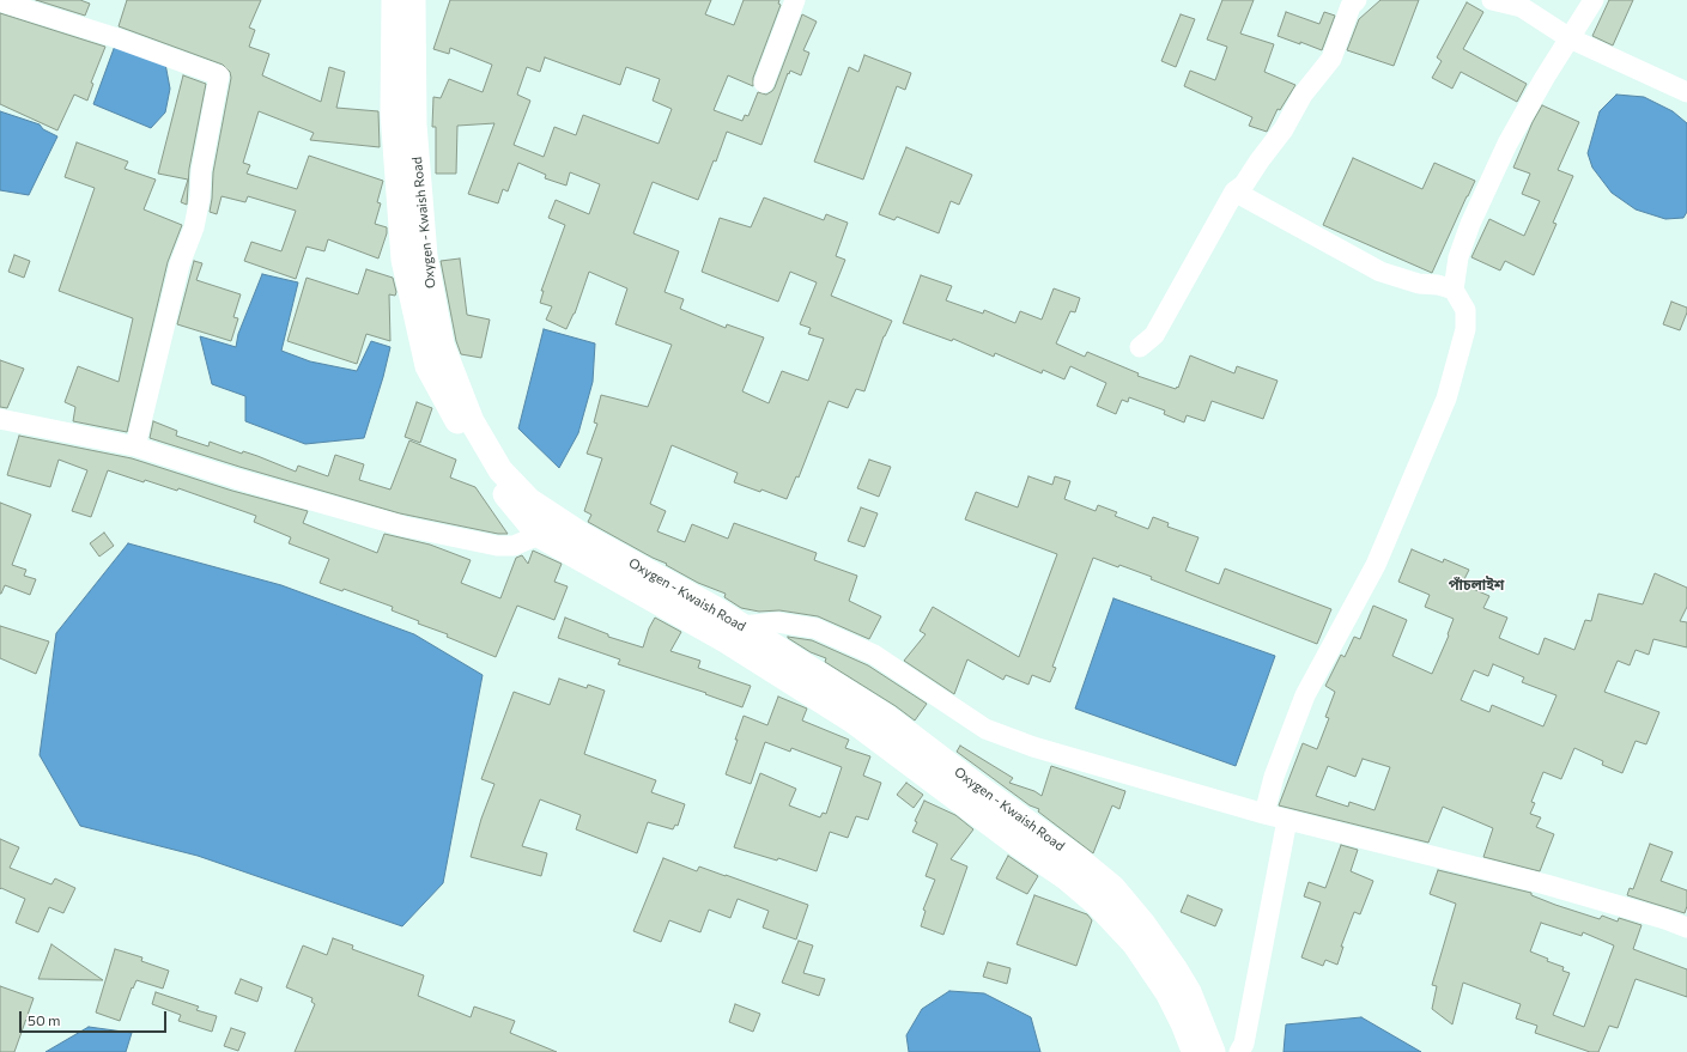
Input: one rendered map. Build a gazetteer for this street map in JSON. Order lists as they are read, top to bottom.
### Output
{
  "streets": {
    "main road": ["Oxygen - Kwaish Road"]
  },
  "districts": ["পাঁচলাইশ"],
  "scale_bar": "50 m"
}
